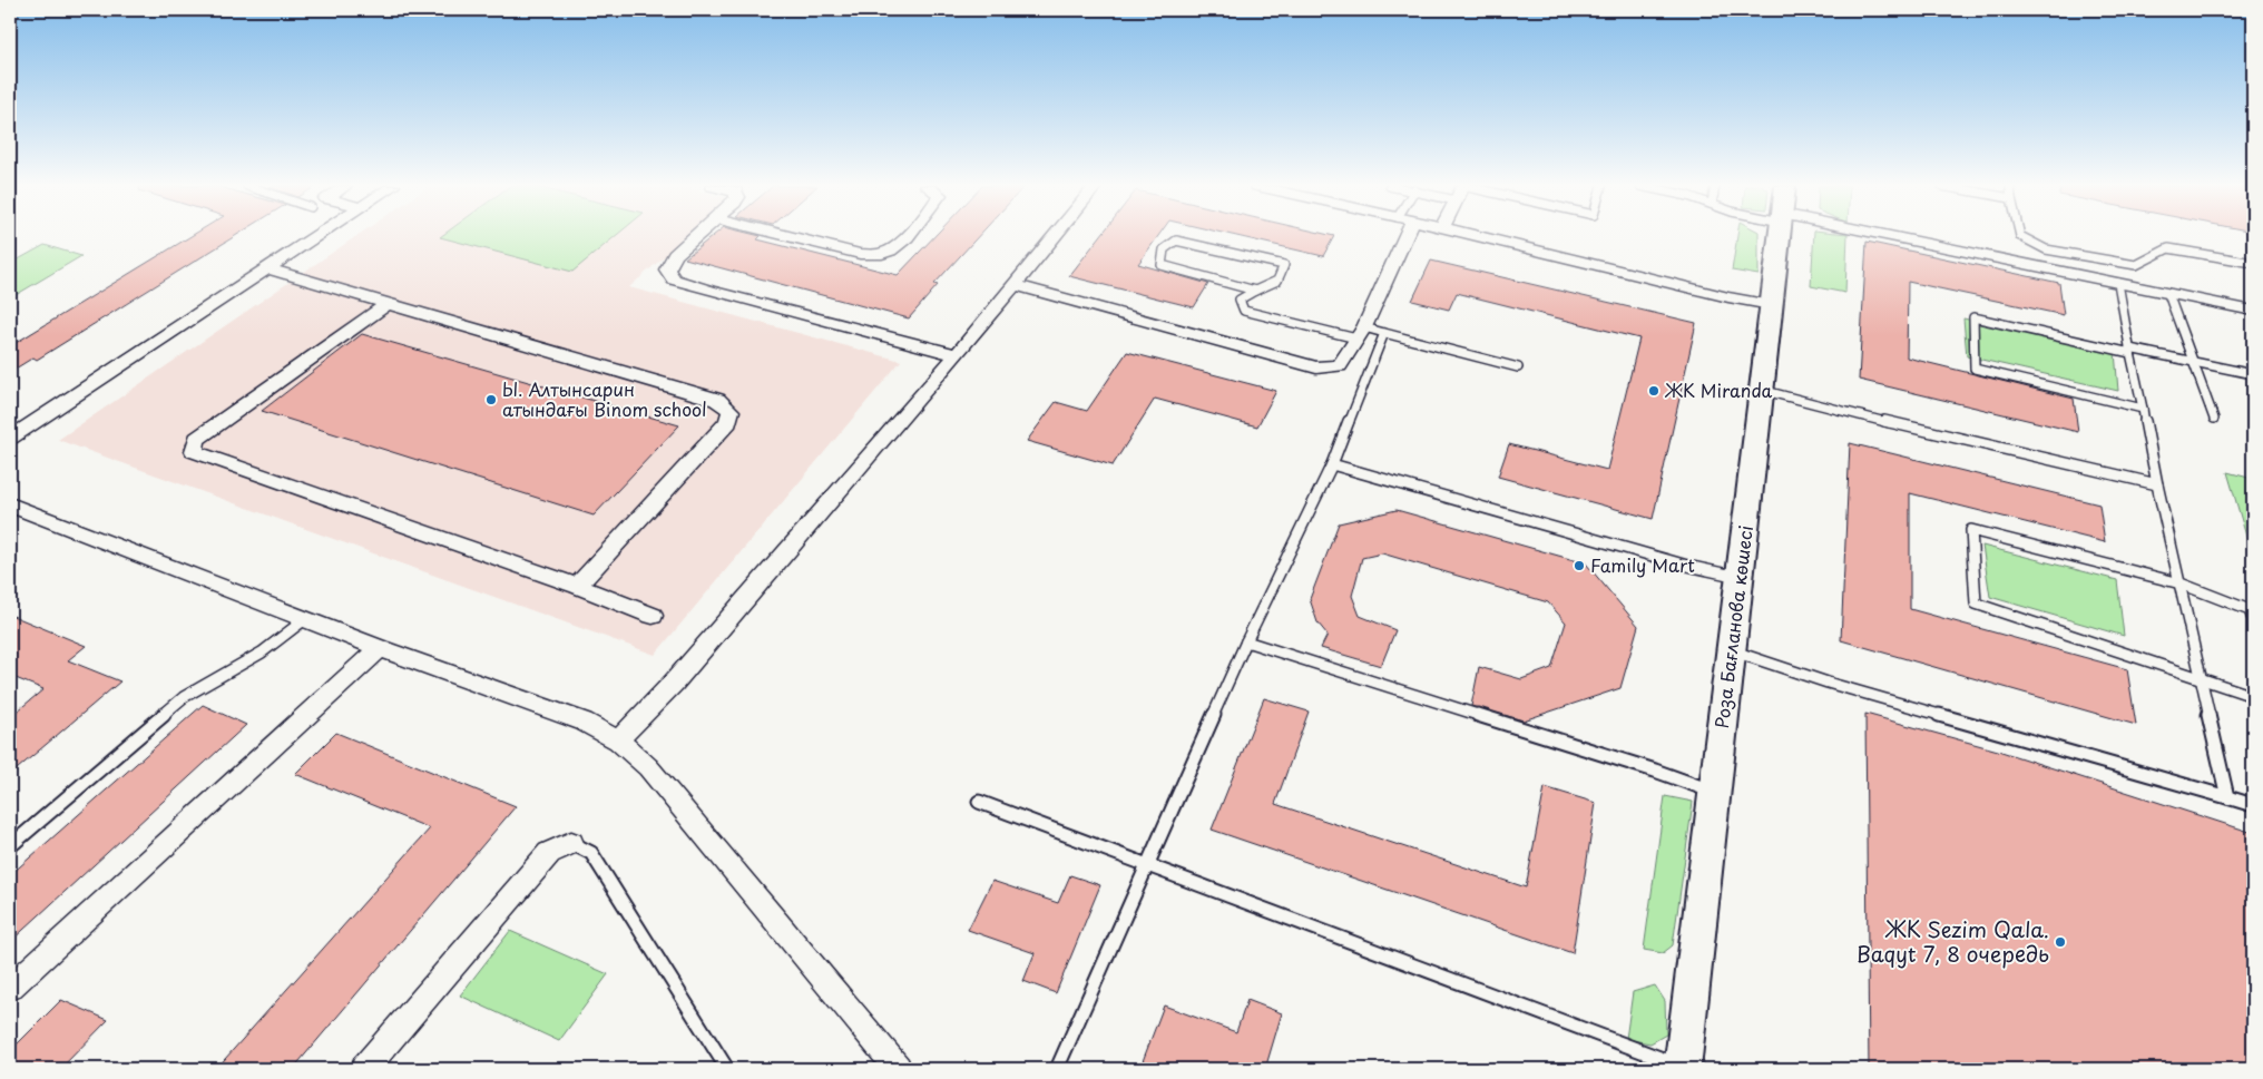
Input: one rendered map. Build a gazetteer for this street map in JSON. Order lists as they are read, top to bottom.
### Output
{
  "streets": {
    "street": ["Роза Бағланова көшесі"]
  },
  "places": [
    "ЖК Miranda",
    "Ы. Алтынсарин атындағы Binom school",
    "Family Mart",
    "ЖК Sezim Qala. Baqyt 7, 8 очередь"
  ]
}
